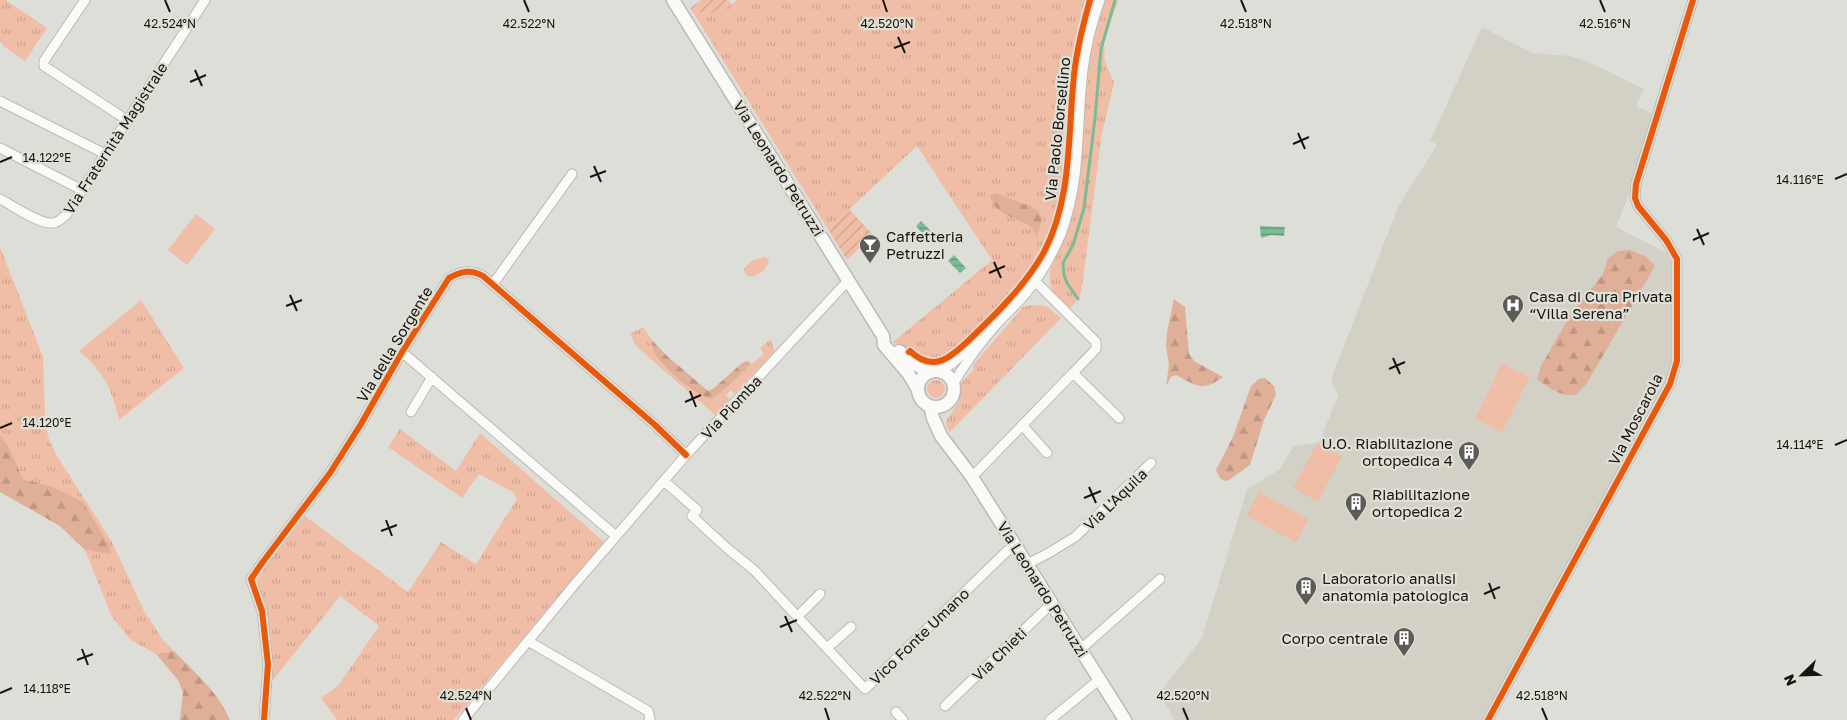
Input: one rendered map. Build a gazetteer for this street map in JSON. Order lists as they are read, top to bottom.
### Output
{
  "streets": {
    "main road": ["Via Leonardo Petruzzi"],
    "street": [
      "Via Paolo Borsellino",
      "Via Fraternità Magistrale",
      "Via della Sorgente",
      "Via Piomba",
      "Via Moscarola",
      "Via L'Aquila",
      "Vico Fonte Umano",
      "Via Chieti"
    ]
  },
  "crossings": [
    ["Via Paolo Borsellino", "Via Leonardo Petruzzi"],
    ["Via Leonardo Petruzzi", "Via Piomba"],
    ["Via Leonardo Petruzzi", "Via L'Aquila"],
    ["Via Leonardo Petruzzi", "Vico Fonte Umano"],
    ["Via Leonardo Petruzzi", "Via Chieti"],
    ["Via della Sorgente", "Via Piomba"],
    ["Via Piomba", "Vico Fonte Umano"]
  ],
  "places": {
    "bar": ["Caffetteria Petruzzi"],
    "hospital": ["Casa di Cura Privata “Villa Serena”"],
    "building": [
      "U.O. Riabilitazione ortopedica 4",
      "Riabilitazione ortopedica 2",
      "Laboratorio analisi anatomia patologica",
      "Corpo centrale"
    ]
  },
  "north": "bottom left",
  "coordinates": [
    "42.524°N",
    "42.522°N",
    "42.520°N",
    "42.518°N",
    "42.516°N",
    "14.122°E",
    "14.116°E",
    "14.120°E",
    "14.114°E",
    "14.118°E"
  ]
}
